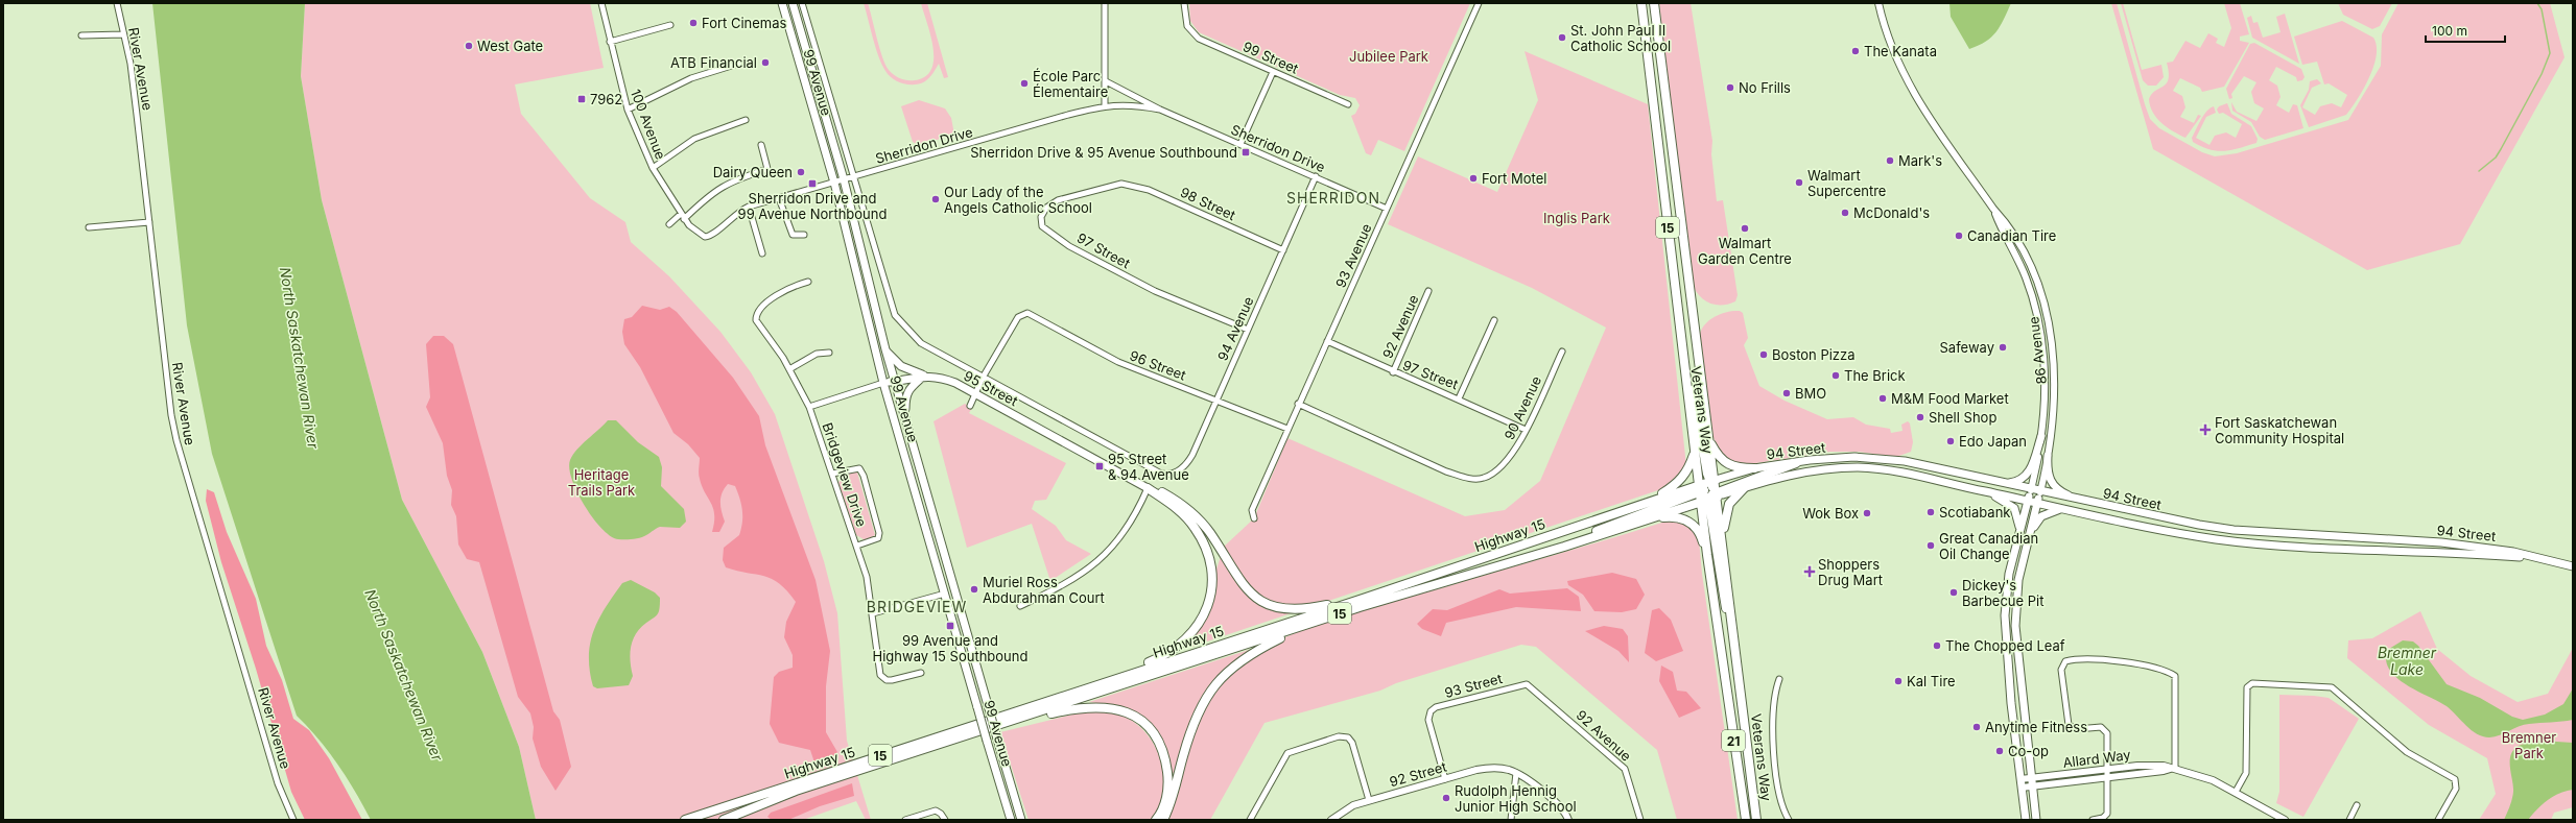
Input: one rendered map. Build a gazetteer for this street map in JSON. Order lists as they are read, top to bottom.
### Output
{
  "streets": {
    "main road": [
      "99 Avenue",
      "15",
      "86 Avenue",
      "95 Street",
      "Veterans Way",
      "94 Street",
      "Highway 15",
      "21"
    ],
    "street": [
      "99 Street",
      "River Avenue",
      "100 Avenue",
      "Sherridon Drive",
      "98 Street",
      "97 Street",
      "93 Avenue",
      "92 Avenue",
      "94 Avenue",
      "96 Street",
      "90 Avenue",
      "Bridgeview Drive",
      "93 Street",
      "Allard Way",
      "92 Street"
    ]
  },
  "crossings": [
    ["99 Avenue", "Sherridon Drive"],
    ["99 Avenue", "95 Street"],
    ["100 Avenue", "Sherridon Drive"],
    ["Sherridon Drive", "93 Avenue"],
    ["Sherridon Drive", "94 Avenue"],
    ["98 Street", "97 Street"],
    ["98 Street", "94 Avenue"],
    ["15", "Veterans Way"],
    ["15", "94 Street"],
    ["15", "Highway 15"],
    ["97 Street", "93 Avenue"],
    ["97 Street", "92 Avenue"],
    ["97 Street", "94 Avenue"],
    ["97 Street", "90 Avenue"],
    ["93 Avenue", "96 Street"],
    ["93 Avenue", "90 Avenue"],
    ["92 Avenue", "93 Street"],
    ["94 Avenue", "96 Street"],
    ["94 Avenue", "95 Street"],
    ["86 Avenue", "94 Street"],
    ["96 Street", "95 Street"],
    ["95 Street", "Bridgeview Drive"],
    ["Veterans Way", "94 Street"],
    ["Veterans Way", "Highway 15"],
    ["93 Street", "92 Street"]
  ],
  "districts": ["SHERRIDON", "BRIDGEVIEW"],
  "water": ["North Saskatchewan River", "Bremner Lake"],
  "parks": [
    "Jubilee Park",
    "Inglis Park",
    "Heritage Trails Park",
    "Bremner Park"
  ],
  "places": {
    "other": [
      "Fort Cinemas",
      "St. John Paul II Catholic School",
      "West Gate",
      "The Kanata",
      "ATB Financial",
      "École Parc Élementaire",
      "No Frills",
      "Mark's",
      "Dairy Queen",
      "Fort Motel",
      "Walmart Supercentre",
      "Our Lady of the Angels Catholic School",
      "McDonald's",
      "Walmart Garden Centre",
      "Canadian Tire",
      "Safeway",
      "Boston Pizza",
      "The Brick",
      "BMO",
      "M&M Food Market",
      "Shell Shop",
      "Edo Japan",
      "Scotiabank",
      "Wok Box",
      "Great Canadian Oil Change",
      "Muriel Ross Abdurahman Court",
      "Dickey's Barbecue Pit",
      "The Chopped Leaf",
      "Kal Tire",
      "Anytime Fitness",
      "Co-op",
      "Rudolph Hennig Junior High School"
    ],
    "transit": [
      "7962",
      "Sherridon Drive & 95 Avenue Southbound",
      "Sherridon Drive and 99 Avenue Northbound",
      "95 Street & 94 Avenue",
      "99 Avenue and Highway 15 Southbound"
    ],
    "health": ["Fort Saskatchewan Community Hospital", "Shoppers Drug Mart"]
  },
  "scale_bar": "100 m"
}
